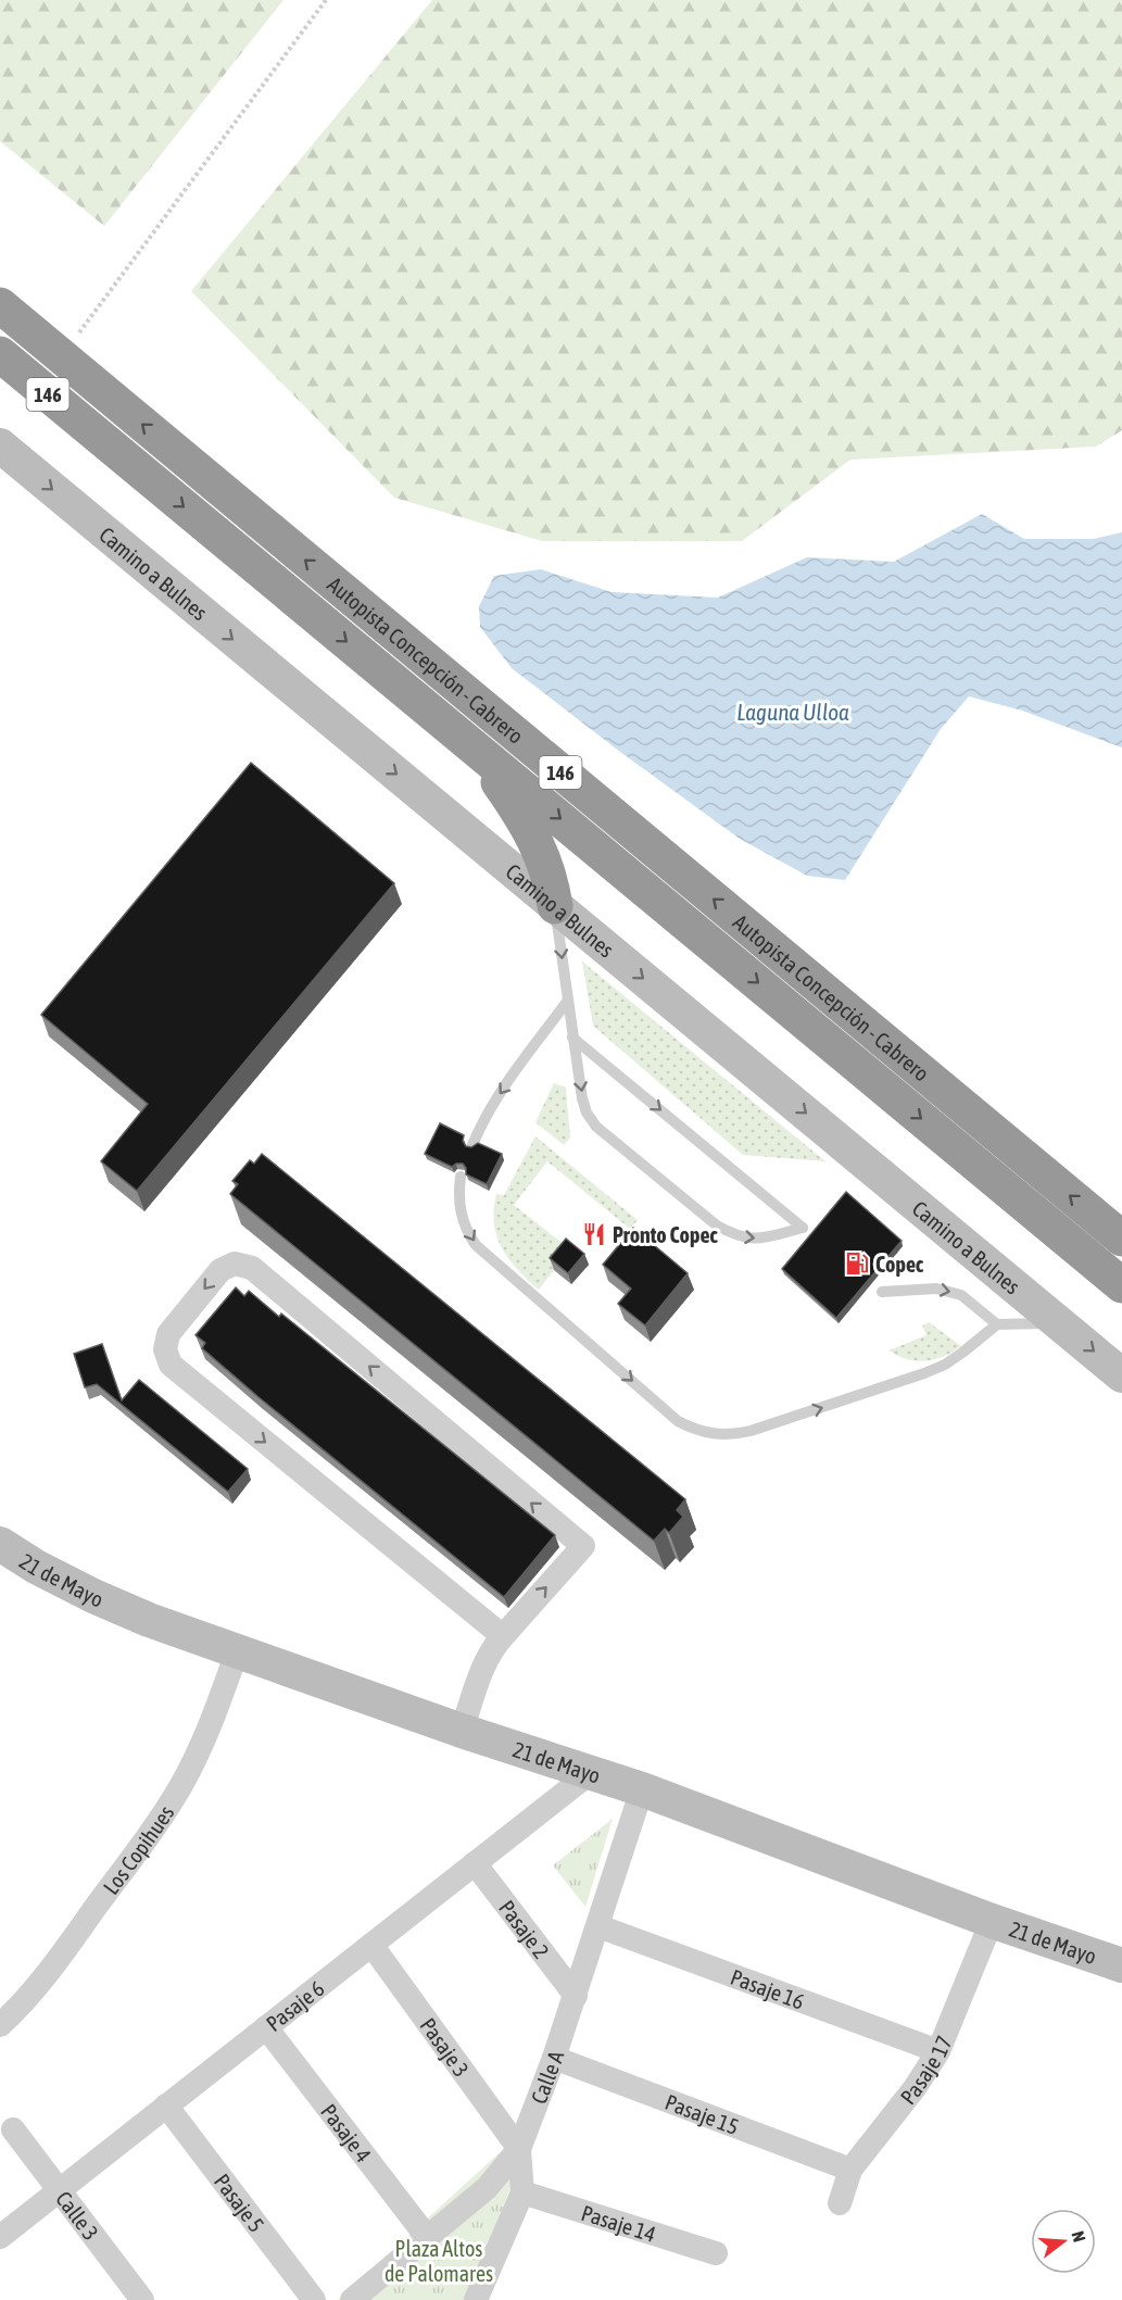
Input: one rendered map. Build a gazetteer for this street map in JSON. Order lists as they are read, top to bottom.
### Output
{
  "streets": {
    "highway": ["146", "Autopista Concepción - Cabrero"],
    "street": [
      "Camino a Bulnes",
      "21 de Mayo",
      "Los Copihues",
      "Pasaje 2",
      "Pasaje 16",
      "Pasaje 6",
      "Pasaje 3",
      "Pasaje 17",
      "Calle A",
      "Pasaje 15",
      "Pasaje 4",
      "Pasaje 5",
      "Calle 3",
      "Pasaje 14"
    ]
  },
  "crossings": [
    ["21 de Mayo", "Los Copihues"],
    ["21 de Mayo", "Pasaje 6"],
    ["21 de Mayo", "Pasaje 17"],
    ["21 de Mayo", "Calle A"],
    ["Pasaje 2", "Pasaje 6"],
    ["Pasaje 2", "Calle A"],
    ["Pasaje 16", "Pasaje 17"],
    ["Pasaje 16", "Calle A"],
    ["Pasaje 6", "Pasaje 3"],
    ["Pasaje 6", "Pasaje 4"],
    ["Pasaje 6", "Pasaje 5"],
    ["Pasaje 6", "Calle 3"],
    ["Pasaje 3", "Calle A"],
    ["Pasaje 17", "Pasaje 15"],
    ["Calle A", "Pasaje 15"],
    ["Calle A", "Pasaje 4"]
  ],
  "one_way": ["Camino a Bulnes"],
  "water": ["Laguna Ulloa"],
  "parks": ["Plaza Altos de Palomares"],
  "places": {
    "restaurant": ["Pronto Copec"],
    "fuel station": ["Copec"]
  },
  "north": "right"
}
